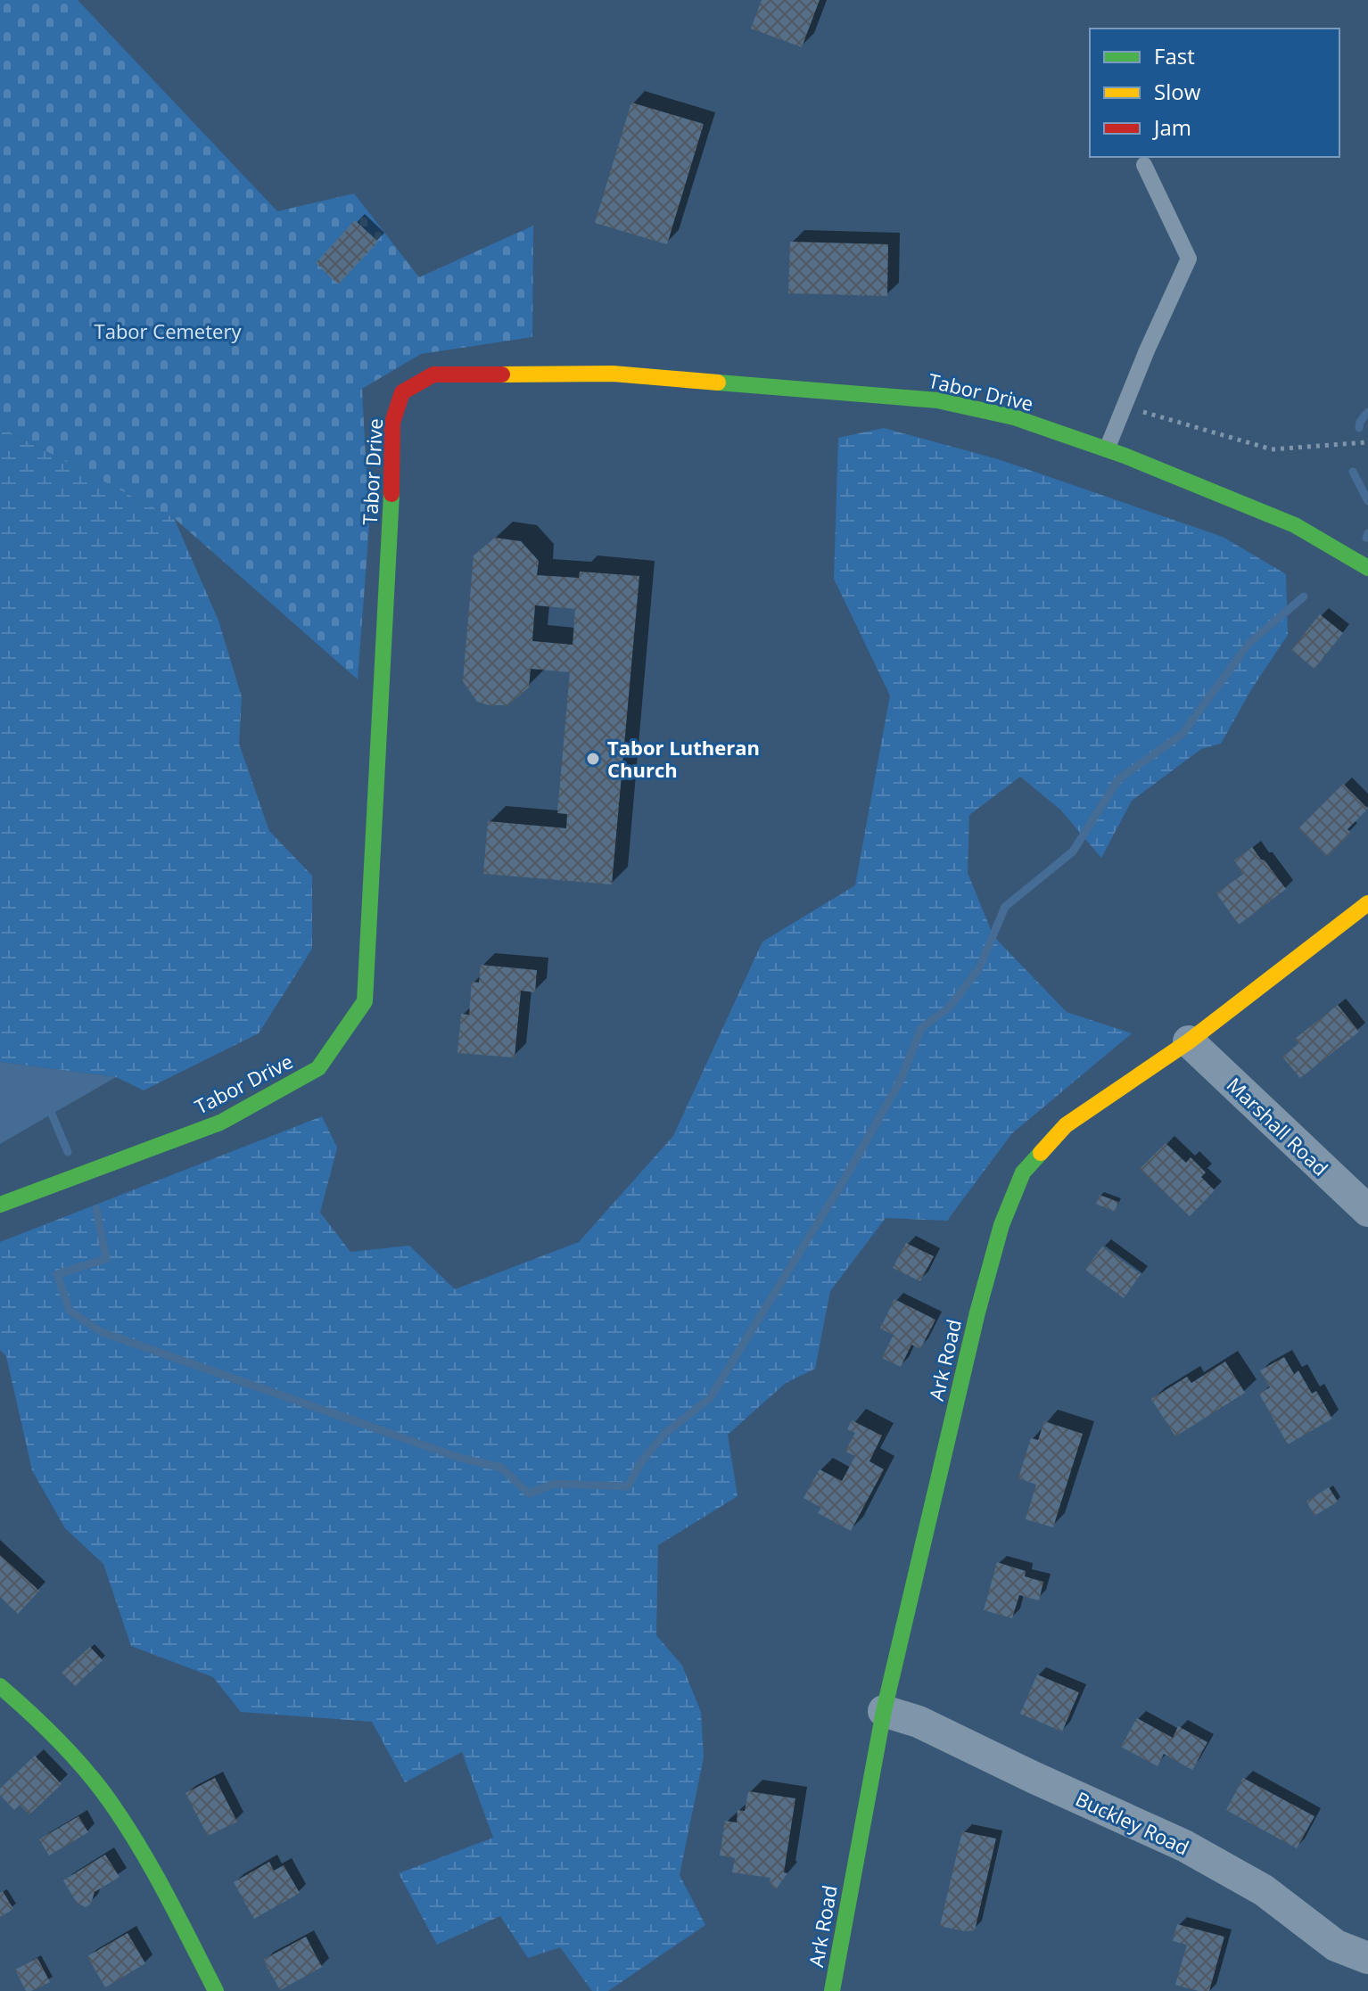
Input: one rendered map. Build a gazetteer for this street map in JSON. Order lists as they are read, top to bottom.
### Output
{
  "streets": {
    "street": [
      "Tabor Drive",
      "Marshall Road",
      "Ark Road",
      "Buckley Road"
    ]
  },
  "crossings": [
    ["Marshall Road", "Ark Road"],
    ["Ark Road", "Buckley Road"]
  ],
  "parks": ["Tabor Cemetery"],
  "places": ["Tabor Lutheran Church"],
  "legend": ["Fast", "Slow", "Jam"]
}
